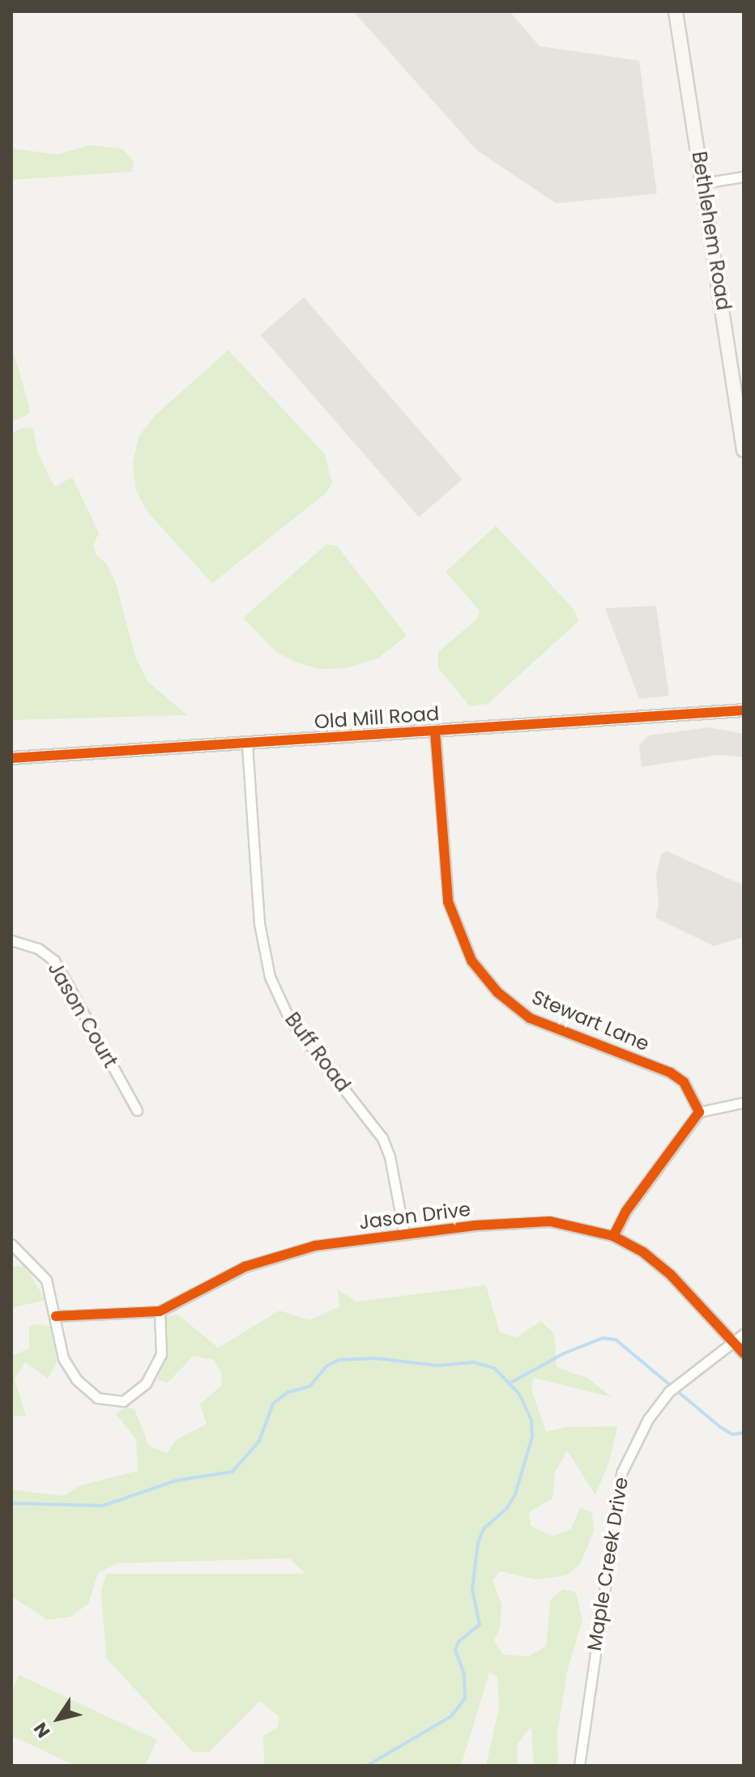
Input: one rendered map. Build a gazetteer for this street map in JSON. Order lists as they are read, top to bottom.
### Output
{
  "streets": {
    "main road": ["Bethlehem Road"],
    "street": [
      "Old Mill Road",
      "Jason Court",
      "Stewart Lane",
      "Buff Road",
      "Jason Drive",
      "Maple Creek Drive"
    ]
  },
  "crossings": [
    ["Old Mill Road", "Stewart Lane"],
    ["Old Mill Road", "Buff Road"],
    ["Buff Road", "Jason Drive"],
    ["Jason Drive", "Maple Creek Drive"]
  ],
  "north": "bottom left"
}
